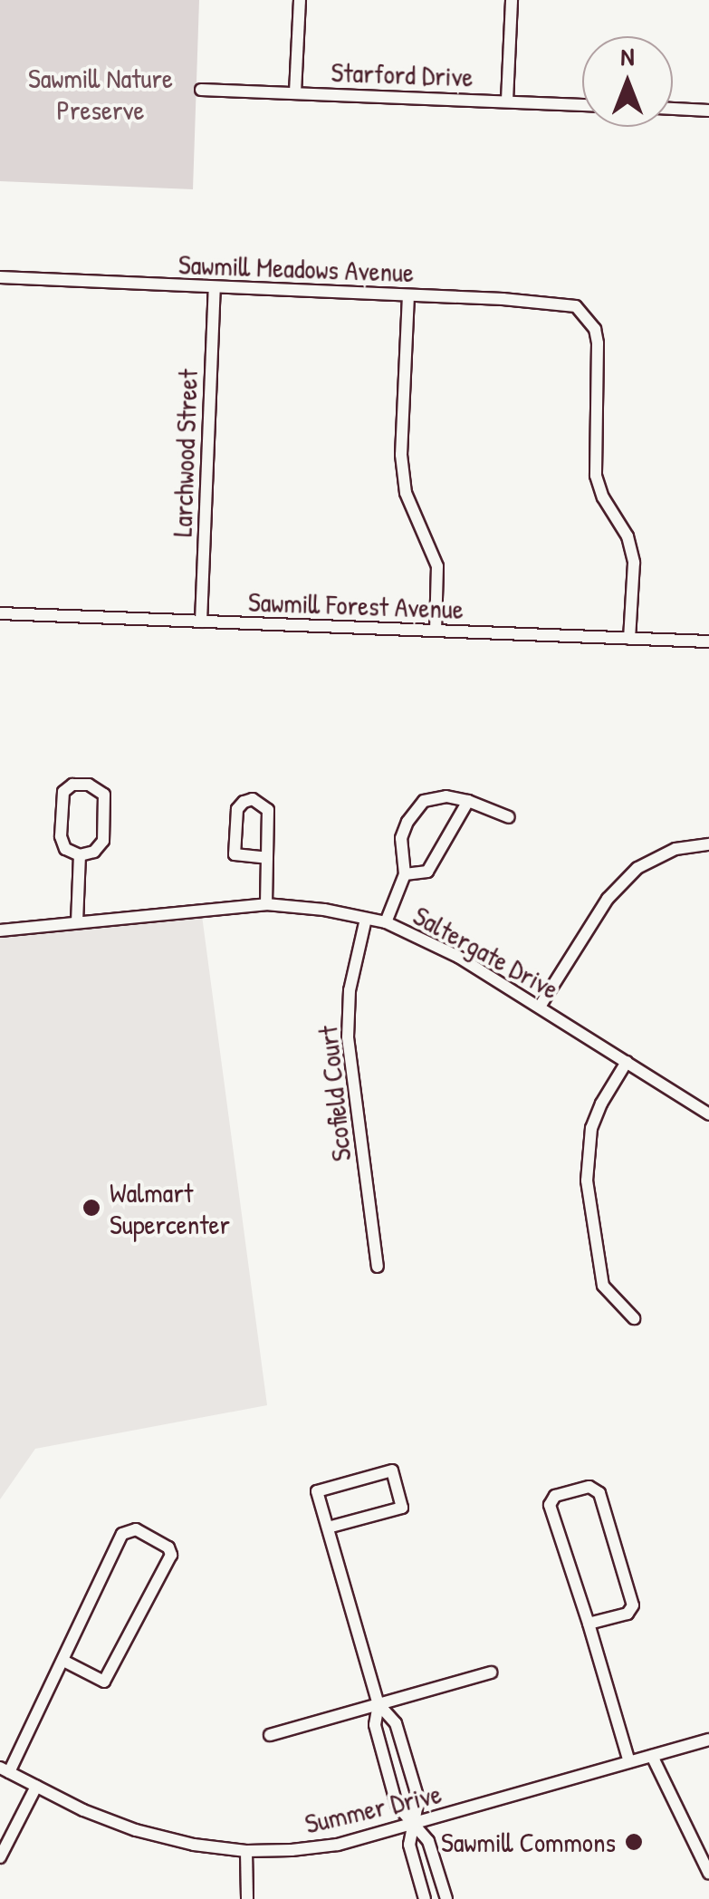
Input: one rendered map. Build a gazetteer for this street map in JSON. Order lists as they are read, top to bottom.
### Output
{
  "streets": {
    "street": [
      "Starford Drive",
      "Sawmill Meadows Avenue",
      "Larchwood Street",
      "Sawmill Forest Avenue",
      "Saltergate Drive",
      "Scofield Court",
      "Summer Drive"
    ]
  },
  "crossings": [
    ["Sawmill Meadows Avenue", "Larchwood Street"],
    ["Sawmill Meadows Avenue", "Sawmill Forest Avenue"],
    ["Larchwood Street", "Sawmill Forest Avenue"],
    ["Saltergate Drive", "Scofield Court"]
  ],
  "parks": ["Sawmill Nature Preserve"],
  "places": ["Walmart Supercenter", "Sawmill Commons"],
  "north": "top"
}
